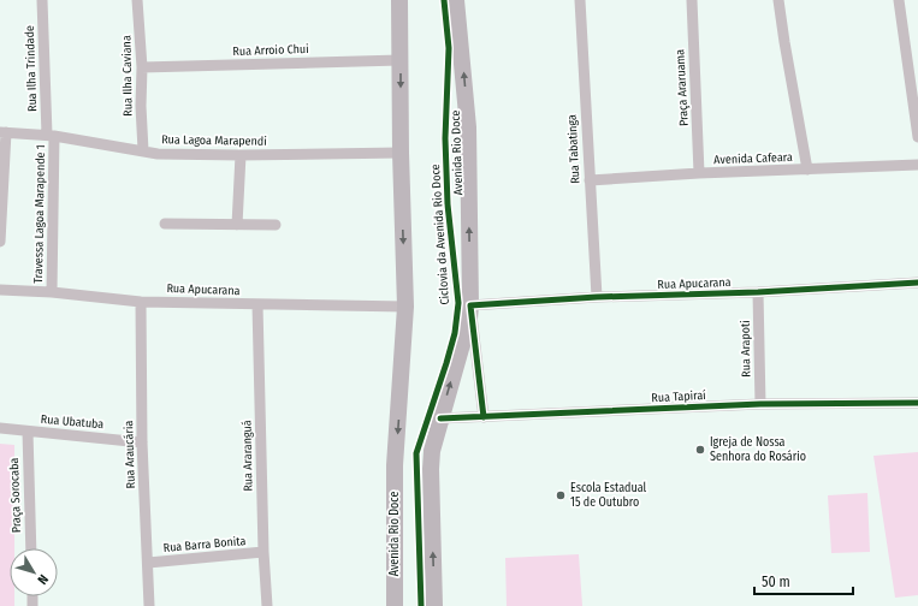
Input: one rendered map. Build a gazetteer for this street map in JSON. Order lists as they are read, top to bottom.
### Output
{
  "streets": {
    "main road": ["Avenida Rio Doce"],
    "street": [
      "Rua Arroio Chui",
      "Rua Ilha Trindade",
      "Rua Ilha Caviana",
      "Praça Araruama",
      "Rua Lagoa Marapendi",
      "Rua Tabatinga",
      "Avenida Cafeara",
      "Travessa Lagoa Marapende 1",
      "Rua Apucarana",
      "Rua Arapoti",
      "Rua Tapiraí",
      "Rua Ubatuba",
      "Rua Araucária",
      "Rua Araranguá",
      "Praça Sorocaba",
      "Rua Barra Bonita"
    ],
    "cycle path": ["Ciclovia da Avenida Rio Doce"]
  },
  "crossings": [
    ["Rua Arroio Chui", "Rua Ilha Caviana"],
    ["Rua Arroio Chui", "Avenida Rio Doce"],
    ["Rua Ilha Trindade", "Rua Lagoa Marapendi"],
    ["Rua Ilha Trindade", "Travessa Lagoa Marapende 1"],
    ["Rua Ilha Caviana", "Rua Lagoa Marapendi"],
    ["Praça Araruama", "Avenida Cafeara"],
    ["Rua Lagoa Marapendi", "Avenida Rio Doce"],
    ["Rua Lagoa Marapendi", "Travessa Lagoa Marapende 1"],
    ["Rua Tabatinga", "Avenida Cafeara"],
    ["Rua Tabatinga", "Rua Apucarana"],
    ["Avenida Rio Doce", "Rua Apucarana"],
    ["Avenida Rio Doce", "Rua Tapiraí"],
    ["Travessa Lagoa Marapende 1", "Rua Apucarana"],
    ["Rua Apucarana", "Rua Arapoti"],
    ["Rua Apucarana", "Rua Araucária"],
    ["Rua Apucarana", "Rua Araranguá"],
    ["Rua Arapoti", "Rua Tapiraí"],
    ["Rua Ubatuba", "Rua Araucária"],
    ["Rua Ubatuba", "Praça Sorocaba"],
    ["Rua Araucária", "Rua Barra Bonita"],
    ["Rua Araranguá", "Rua Barra Bonita"]
  ],
  "places": ["Igreja de Nossa Senhora do Rosário", "Escola Estadual 15 de Outubro"],
  "scale_bar": "50 m",
  "north": "bottom right"
}
